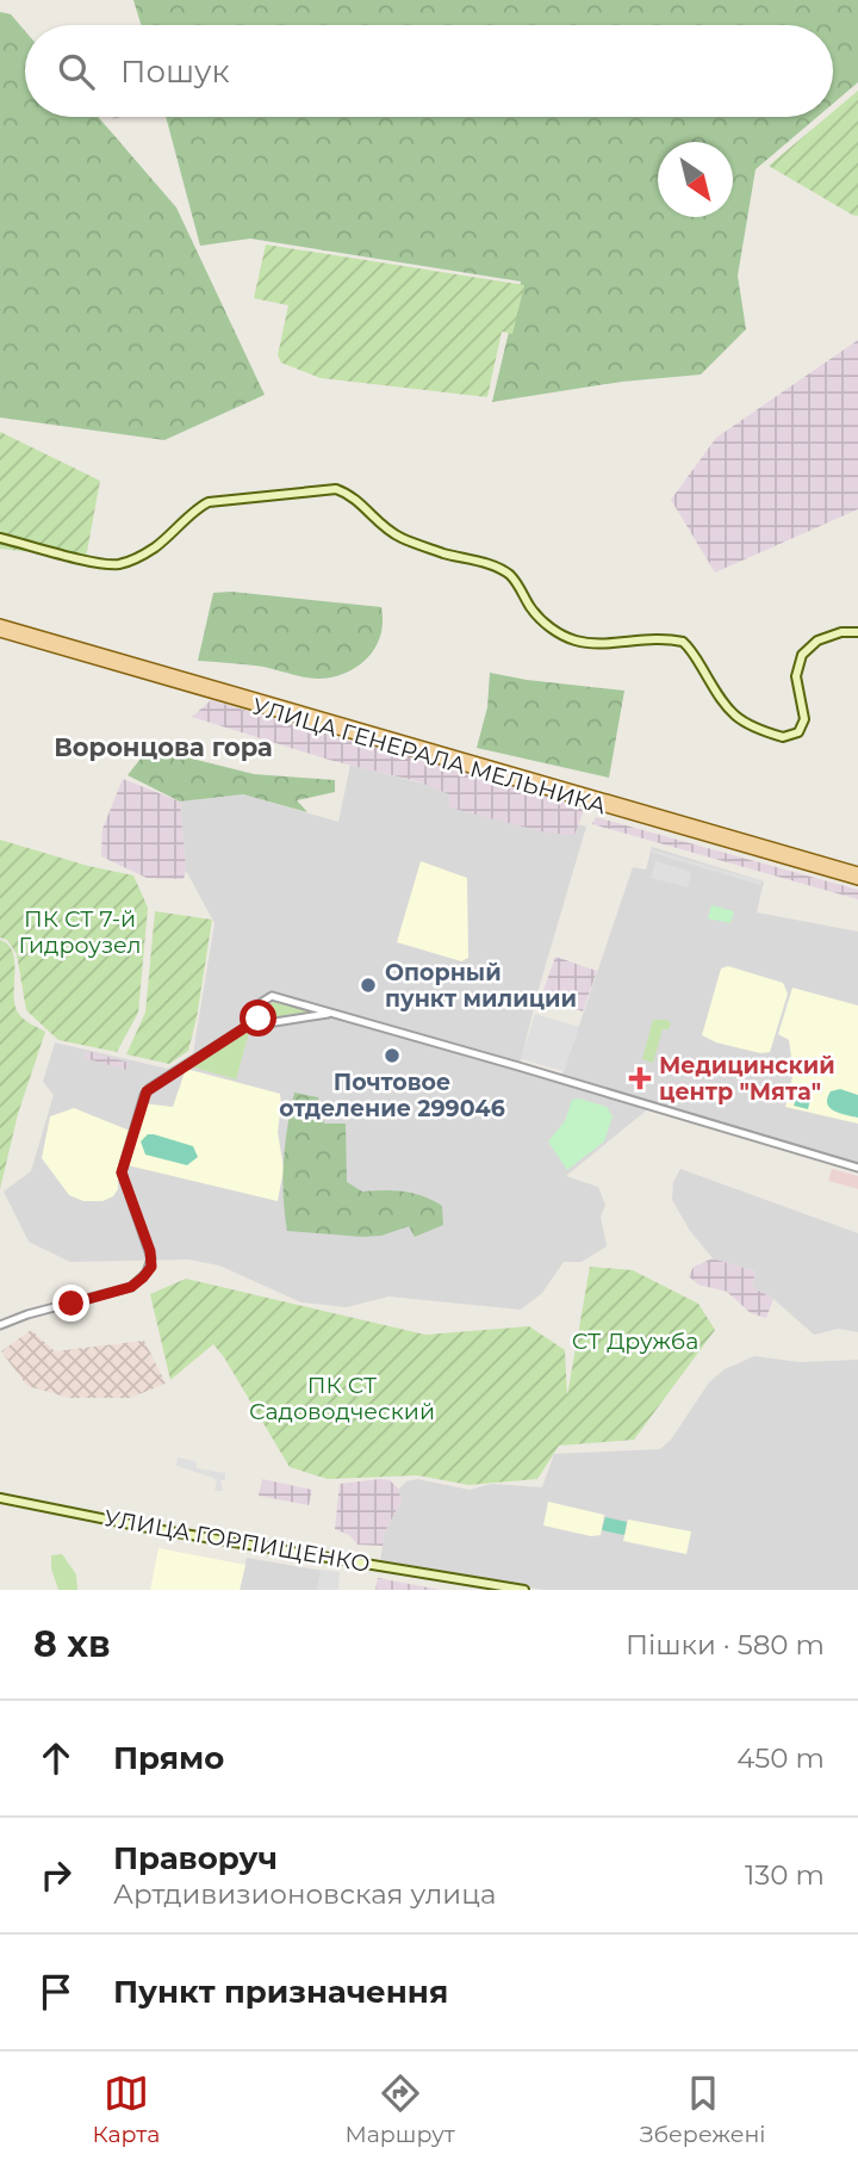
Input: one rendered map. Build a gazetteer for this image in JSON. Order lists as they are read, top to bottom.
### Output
{
  "streets": {
    "main road": ["УЛИЦА ГЕНЕРАЛА МЕЛЬНИКА", "УЛИЦА ГОРПИЩЕНКО"]
  },
  "districts": ["Воронцова гора"],
  "parks": ["ПК СТ 7-й Гидроузел", "СТ Дружба", "ПК СТ Садоводческий"],
  "places": {
    "other": ["Опорный пункт милиции", "Почтовое отделение 299046"],
    "health": ["Медицинский центр \"Мята\""]
  },
  "north": "bottom right",
  "page": {
    "search": "Пошук",
    "heading": ["8 хв", "Пішки · 580 m"],
    "list": [
      ["Прямо", "450 m"],
      ["Праворуч", "Артдивизионовская улица", "130 m"],
      "Пункт призначення"
    ],
    "nav": ["Карта", "Маршрут", "Збережені"]
  }
}
